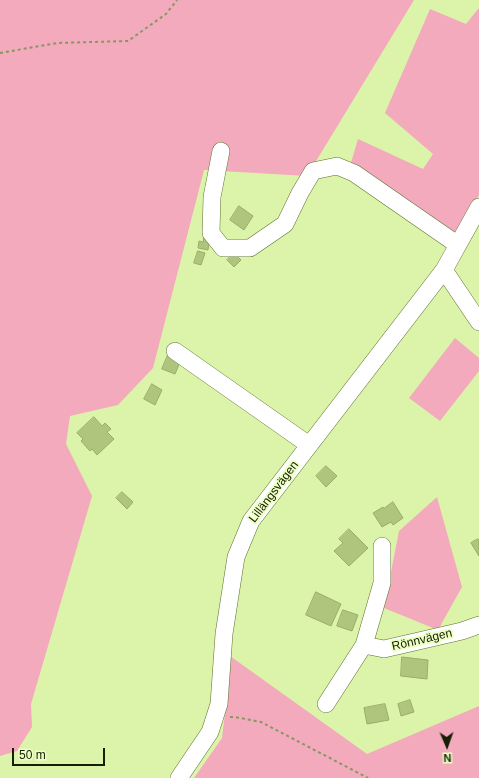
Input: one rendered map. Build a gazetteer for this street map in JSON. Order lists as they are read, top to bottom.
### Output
{
  "streets": {
    "street": ["Lillängsvägen", "Rönnvägen"]
  },
  "scale_bar": "50 m",
  "north": "bottom"
}
